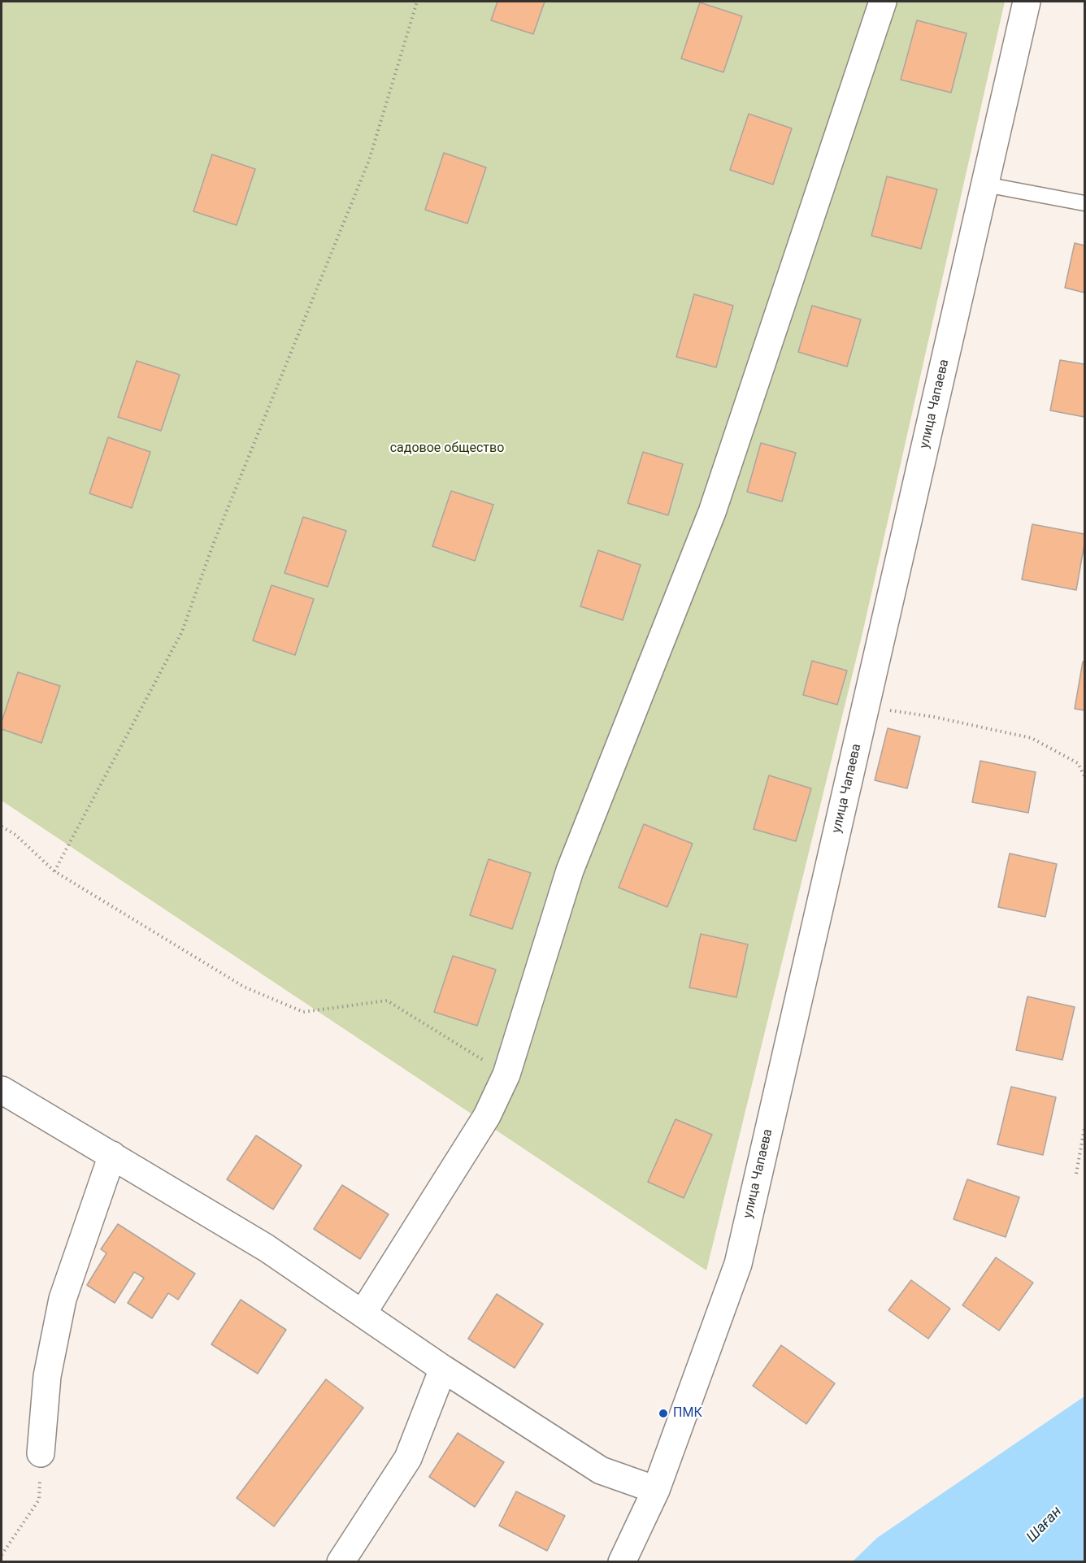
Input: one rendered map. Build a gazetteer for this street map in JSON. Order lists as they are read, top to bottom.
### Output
{
  "streets": {
    "street": ["улица Чапаева"]
  },
  "water": ["Шаған"],
  "parks": ["садовое общество"],
  "places": ["ПМК"]
}
